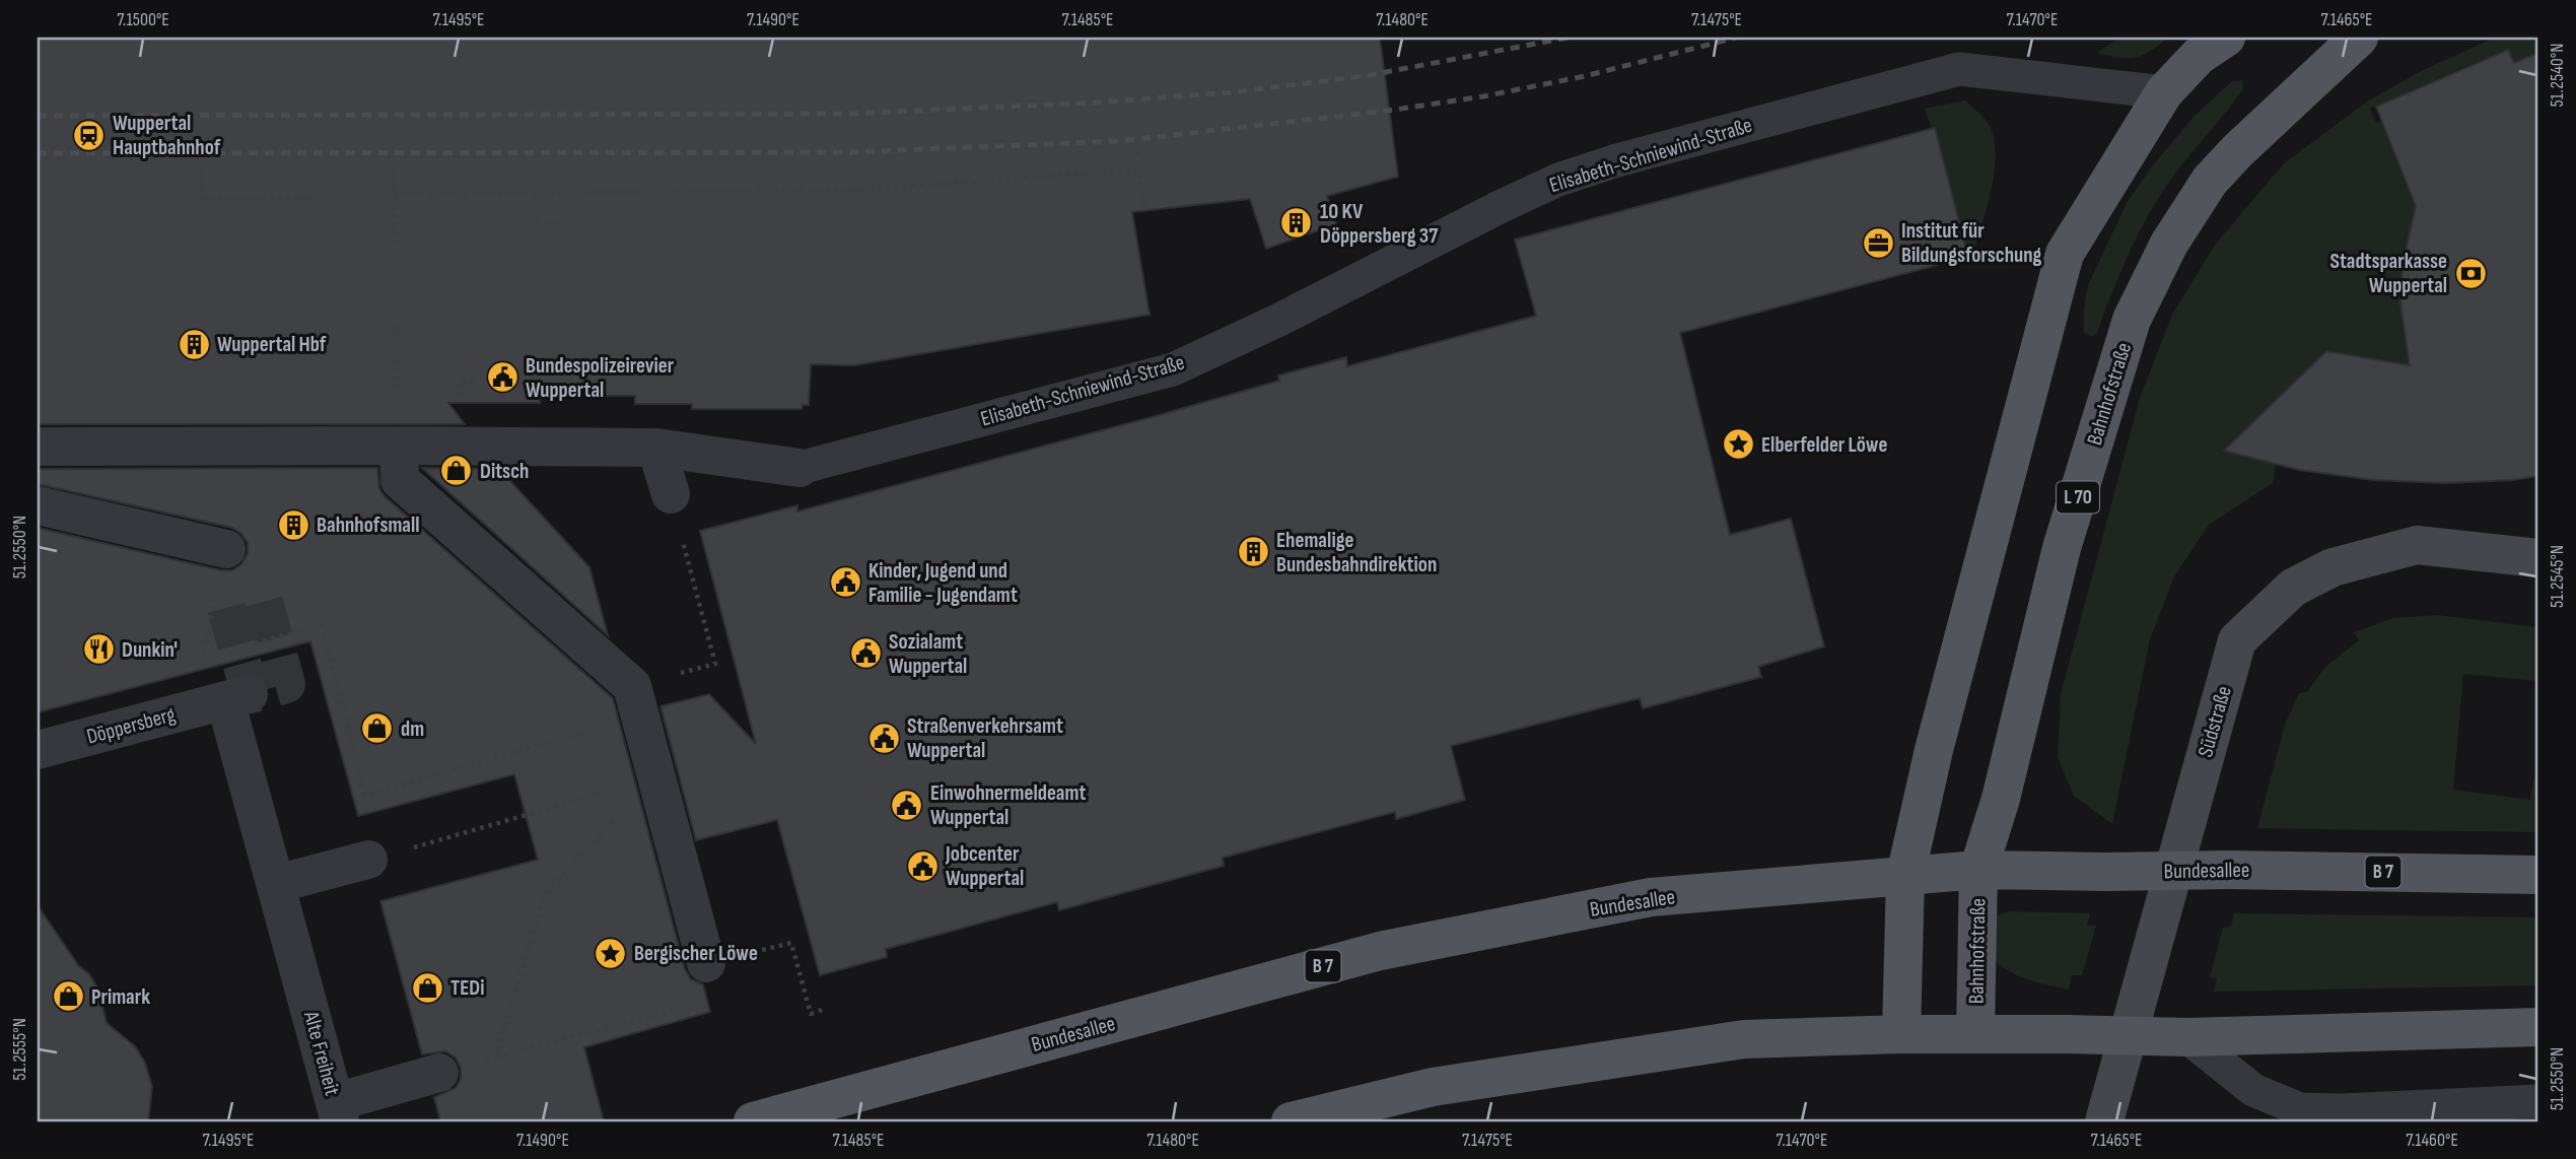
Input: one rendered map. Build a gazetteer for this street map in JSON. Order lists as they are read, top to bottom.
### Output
{
  "streets": {
    "main road": [
      "Bahnhofstraße",
      "L 70",
      "Bundesallee",
      "B 7"
    ],
    "street": ["Südstraße", "Döppersberg", "Alte Freiheit"],
    "lane": ["Elisabeth-Schniewind-Straße"]
  },
  "crossings": [
    ["Bahnhofstraße", "Bundesallee"],
    ["Döppersberg", "Alte Freiheit"]
  ],
  "places": {
    "station": ["Wuppertal Hauptbahnhof"],
    "building": [
      "10 KV Döppersberg 37",
      "Wuppertal Hbf",
      "Bahnhofsmall",
      "Ehemalige Bundesbahndirektion"
    ],
    "office": ["Institut für Bildungsforschung"],
    "bank": ["Stadtsparkasse Wuppertal"],
    "public building": [
      "Bundespolizeirevier Wuppertal",
      "Kinder, Jugend und Familie - Jugendamt",
      "Sozialamt Wuppertal",
      "Straßenverkehrsamt Wuppertal",
      "Einwohnermeldeamt Wuppertal",
      "Jobcenter Wuppertal"
    ],
    "place": ["Elberfelder Löwe", "Bergischer Löwe"],
    "shop": [
      "Ditsch",
      "dm",
      "TEDi",
      "Primark"
    ],
    "restaurant": ["Dunkin'"]
  },
  "coordinates": [
    "7.1500°E",
    "7.1495°E",
    "7.1490°E",
    "7.1485°E",
    "7.1480°E",
    "7.1475°E",
    "7.1470°E",
    "7.1465°E",
    "51.2540°N",
    "51.2550°N",
    "51.2545°N",
    "51.2555°N",
    "7.1460°E"
  ]
}
